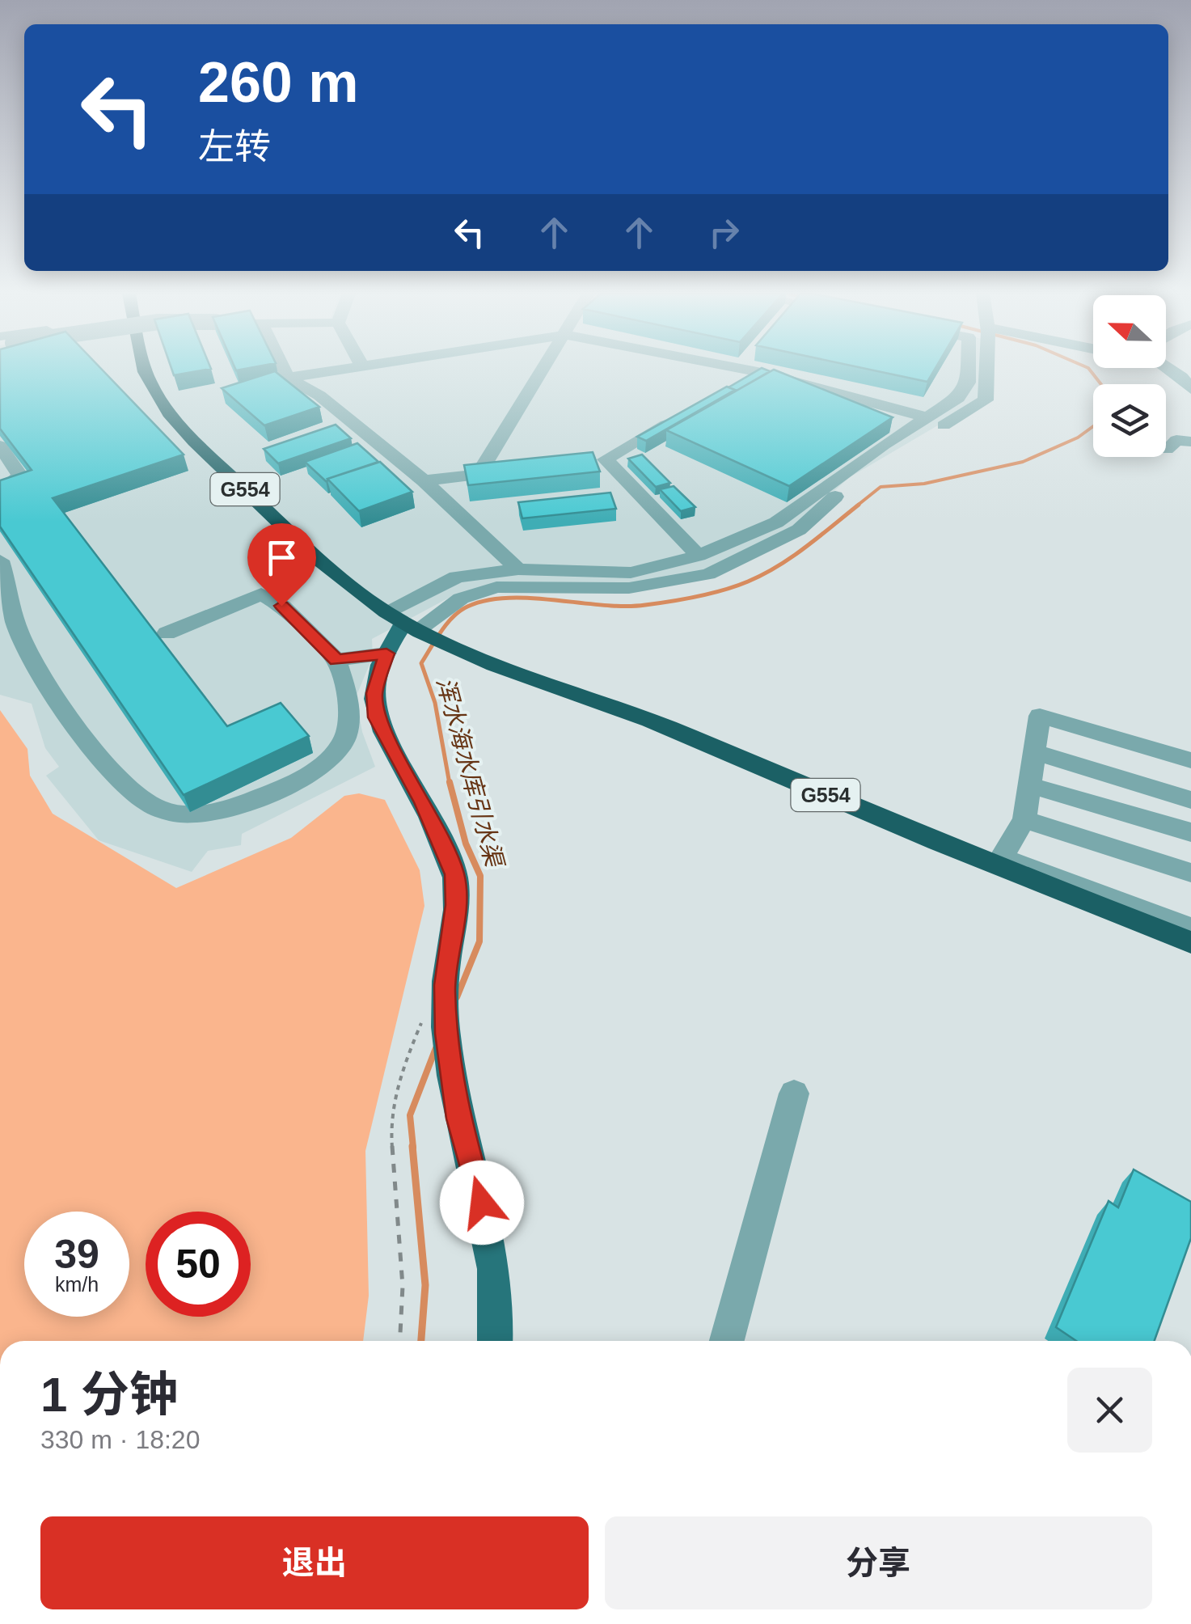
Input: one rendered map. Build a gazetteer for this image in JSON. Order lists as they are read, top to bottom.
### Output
{
  "streets": {
    "highway": ["G554"]
  },
  "water": ["浑水海水库引水渠"],
  "north": "left",
  "page": {
    "turn": ["260 m", "左转"],
    "speed": "39 km/h",
    "limit": "50",
    "heading": ["1 分钟", "330 m · 18:20"],
    "buttons": ["退出", "分享"]
  }
}
